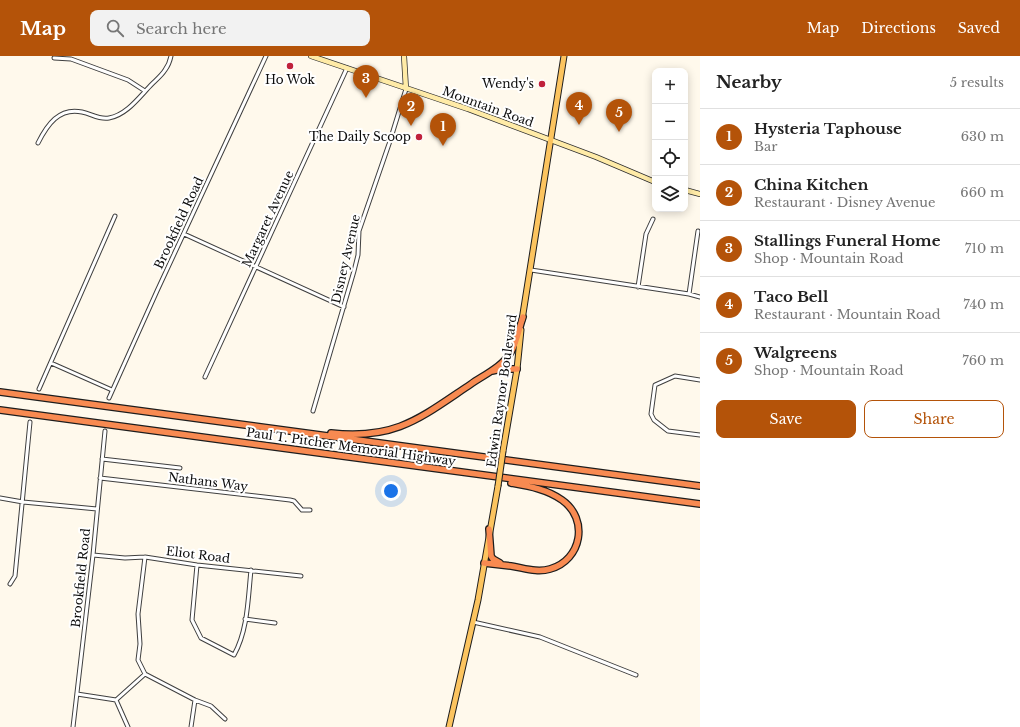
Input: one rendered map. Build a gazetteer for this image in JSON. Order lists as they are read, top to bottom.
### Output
{
  "streets": {
    "highway": ["Paul T. Pitcher Memorial Highway"],
    "main road": ["Mountain Road", "Edwin Raynor Boulevard"],
    "street": [
      "Margaret Avenue",
      "Brookfield Road",
      "Disney Avenue",
      "Nathans Way",
      "Eliot Road"
    ]
  },
  "crossings": [
    ["Mountain Road", "Margaret Avenue"],
    ["Mountain Road", "Disney Avenue"],
    ["Mountain Road", "Edwin Raynor Boulevard"],
    ["Brookfield Road", "Nathans Way"],
    ["Brookfield Road", "Eliot Road"]
  ],
  "places": ["Ho Wok", "Wendy's", "The Daily Scoop"],
  "page": {
    "header": "Map",
    "search": "Search here",
    "nav": ["Map", "Directions", "Saved"],
    "heading": ["Nearby", "5 results"],
    "pins": [
      "3",
      "4",
      "2",
      "5",
      "1"
    ],
    "map_buttons": ["+", "−"],
    "list": [
      {
        "mark": "1",
        "name": "Hysteria Taphouse",
        "note": "Bar",
        "value": "630 m"
      },
      {
        "mark": "2",
        "name": "China Kitchen",
        "note": "Restaurant · Disney Avenue",
        "value": "660 m"
      },
      {
        "mark": "3",
        "name": "Stallings Funeral Home",
        "note": "Shop · Mountain Road",
        "value": "710 m"
      },
      {
        "mark": "4",
        "name": "Taco Bell",
        "note": "Restaurant · Mountain Road",
        "value": "740 m"
      },
      {
        "mark": "5",
        "name": "Walgreens",
        "note": "Shop · Mountain Road",
        "value": "760 m"
      }
    ],
    "buttons": ["Save", "Share"]
  }
}
